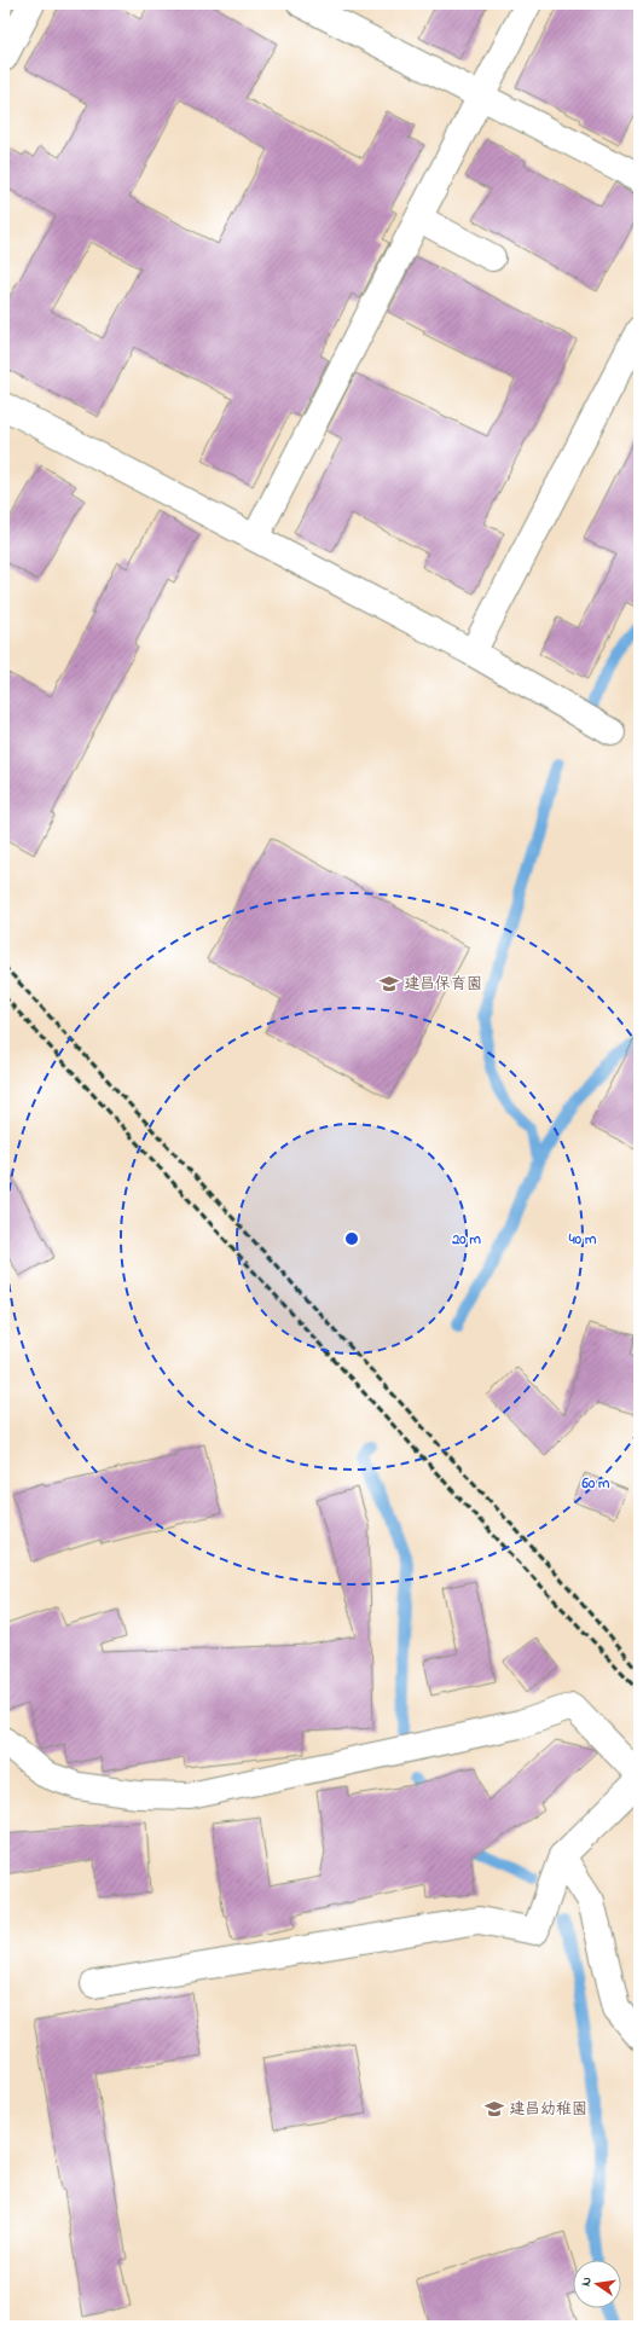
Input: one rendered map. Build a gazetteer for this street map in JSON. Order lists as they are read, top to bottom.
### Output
{
  "places": {
    "school or university": ["建昌保育園", "建昌幼稚園"]
  },
  "north": "left",
  "rings": ["20 m", "40 m", "60 m"]
}
